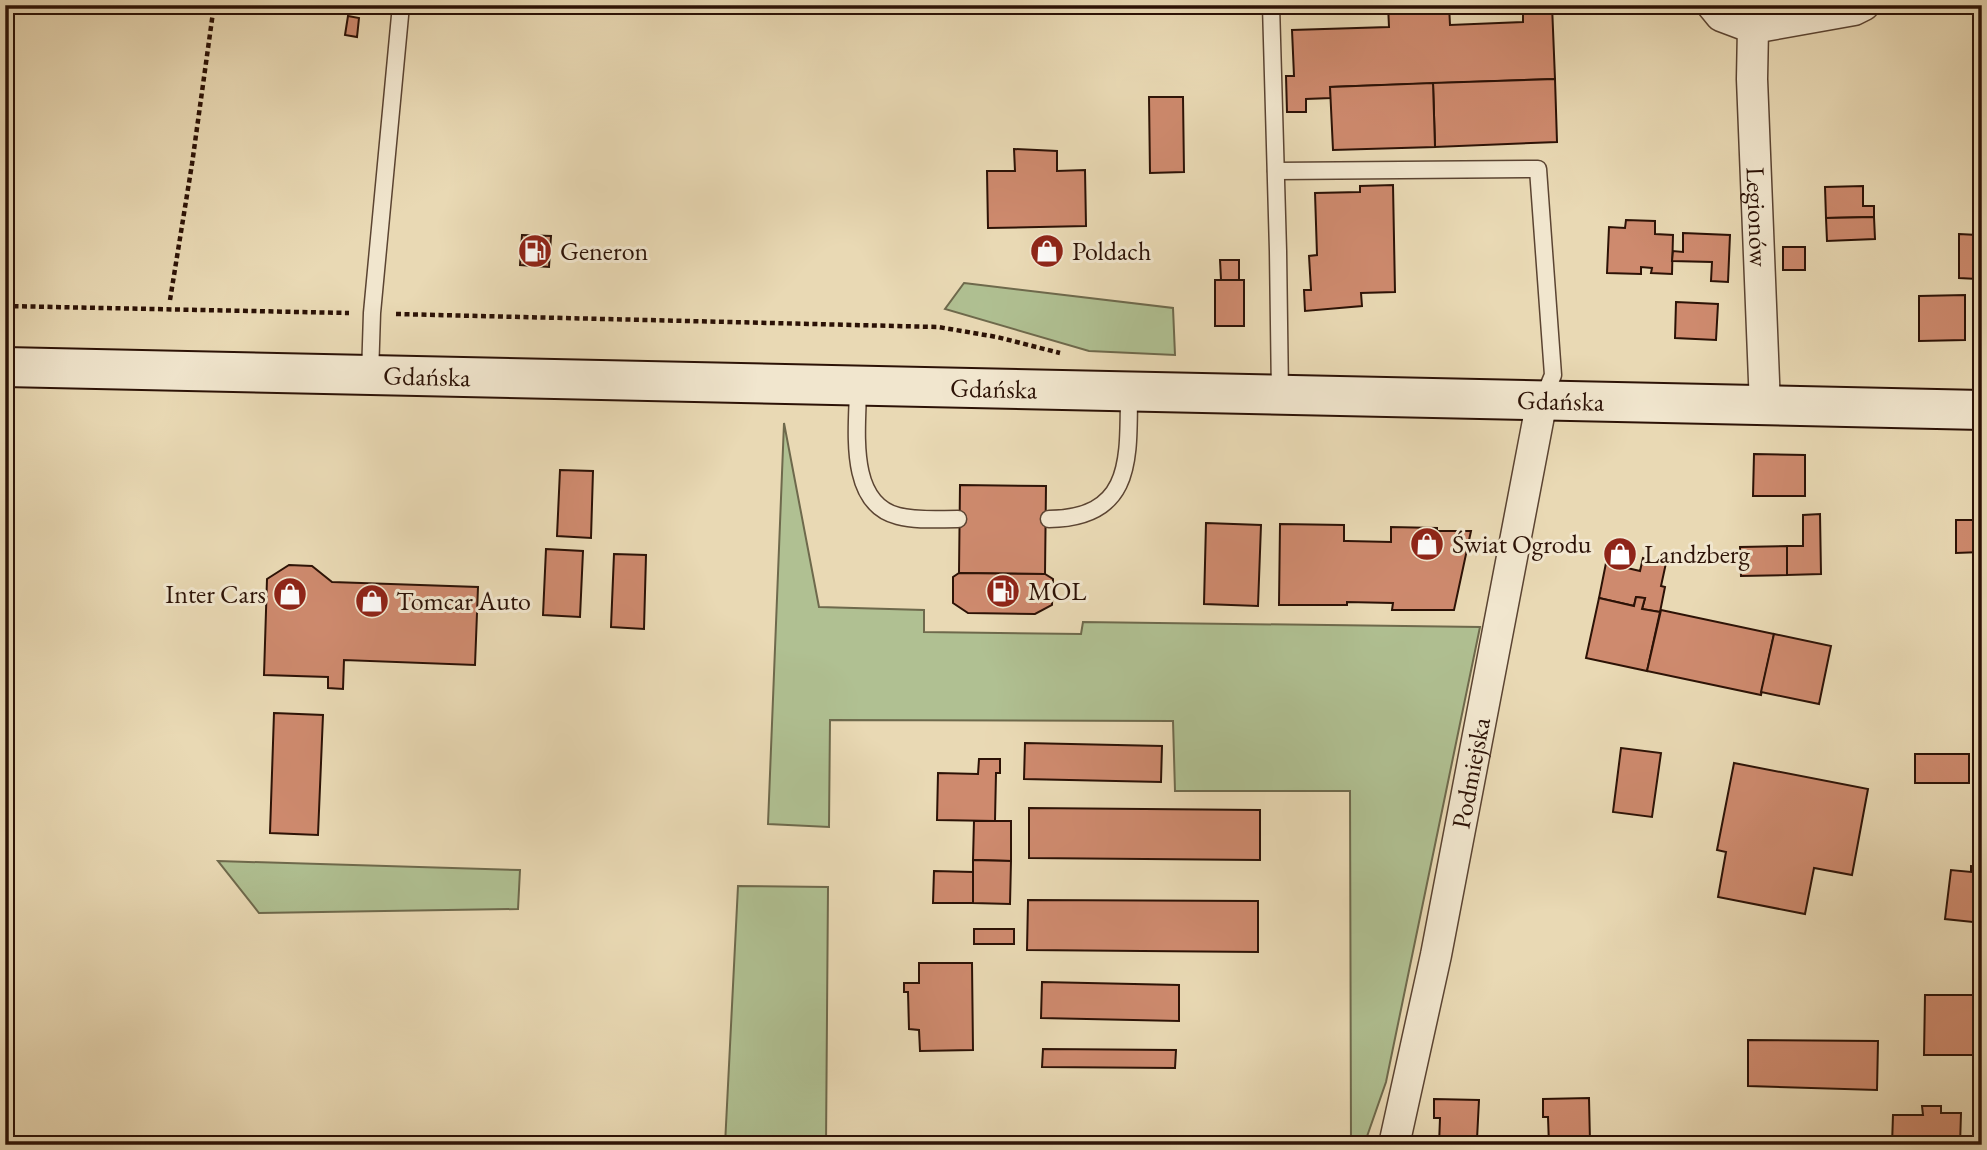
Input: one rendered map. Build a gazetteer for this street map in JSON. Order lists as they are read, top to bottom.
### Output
{
  "streets": {
    "main road": ["Gdańska"],
    "street": ["Legionów", "Podmiejska"]
  },
  "crossings": [
    ["Legionów", "Gdańska"],
    ["Gdańska", "Podmiejska"]
  ],
  "places": {
    "fuel station": ["Generon", "MOL"],
    "shop": [
      "Poldach",
      "Świat Ogrodu",
      "Landzberg",
      "Inter Cars",
      "Tomcar Auto"
    ]
  }
}
